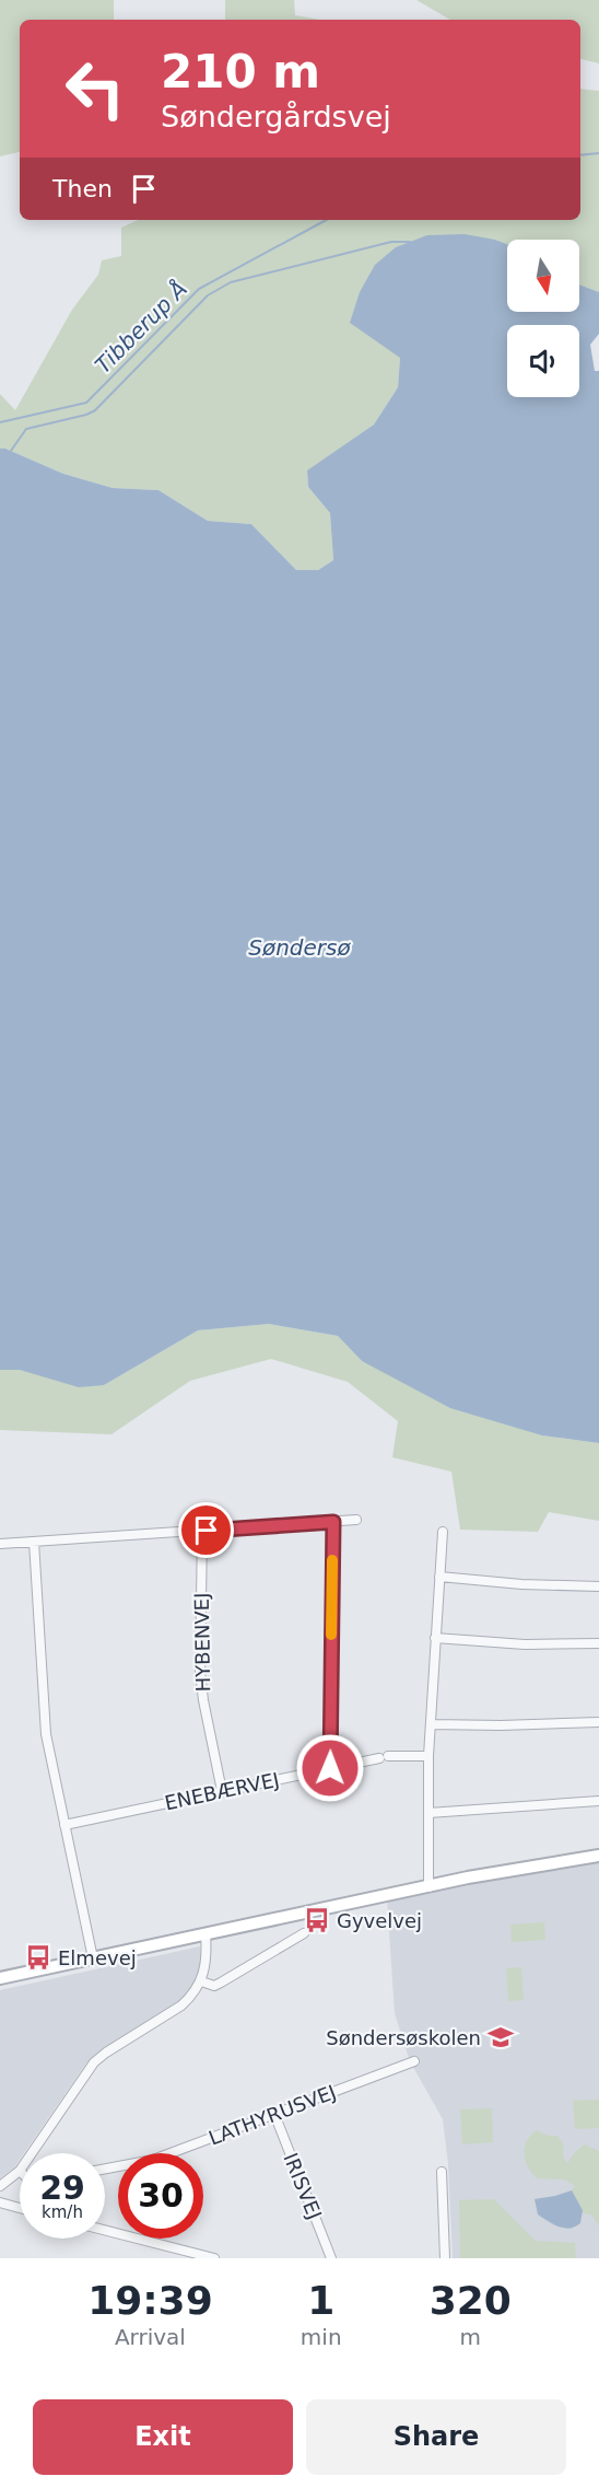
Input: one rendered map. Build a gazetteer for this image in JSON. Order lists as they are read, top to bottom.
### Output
{
  "streets": {
    "street": [
      "HYBENVEJ",
      "ENEBÆRVEJ",
      "LATHYRUSVEJ",
      "IRISVEJ"
    ]
  },
  "crossings": [
    ["HYBENVEJ", "ENEBÆRVEJ"],
    ["LATHYRUSVEJ", "IRISVEJ"]
  ],
  "water": ["Tibberup Å", "Søndersø"],
  "places": {
    "bus stop": ["Gyvelvej", "Elmevej"],
    "school or university": ["Søndersøskolen"]
  },
  "north": "bottom",
  "page": {
    "turn": ["210 m", "Søndergårdsvej"],
    "then": "Then",
    "speed": "29 km/h",
    "limit": "30",
    "eta": [
      "19:39",
      "Arrival",
      "1",
      "min",
      "320",
      "m"
    ],
    "buttons": ["Exit", "Share"]
  }
}
